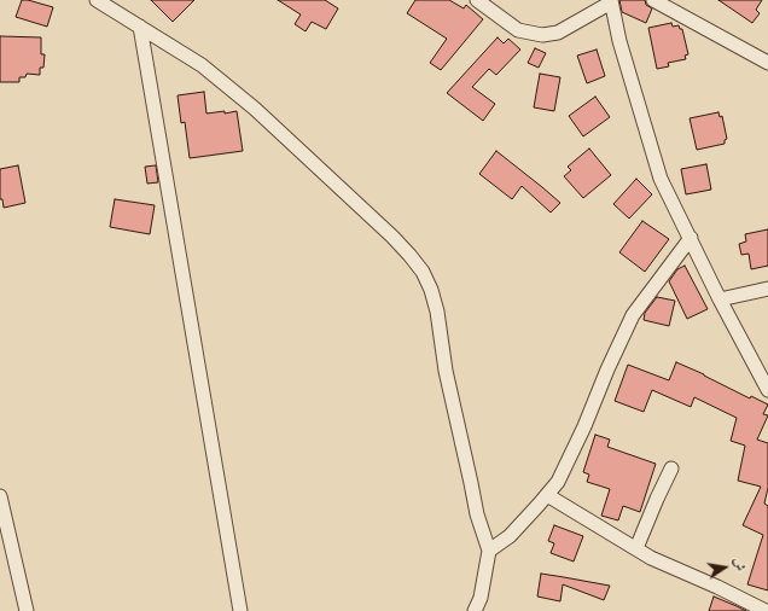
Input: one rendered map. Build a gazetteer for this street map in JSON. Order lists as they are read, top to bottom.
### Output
{
  "north": "right"
}
